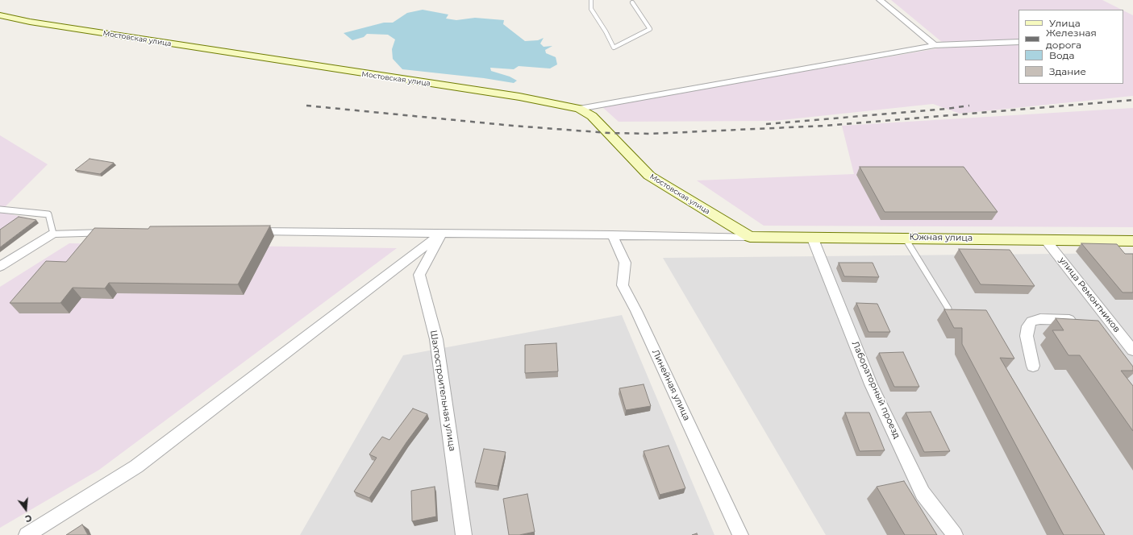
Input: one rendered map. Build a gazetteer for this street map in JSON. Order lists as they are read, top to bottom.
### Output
{
  "streets": {
    "street": [
      "Мостовская улица",
      "Южная улица",
      "улица Ремонтников",
      "Линейная улица",
      "Лабораторный проезд",
      "Шахтостроительная улица"
    ]
  },
  "crossings": [
    ["Мостовская улица", "Южная улица"],
    ["Южная улица", "улица Ремонтников"],
    ["Южная улица", "Лабораторный проезд"]
  ],
  "legend": [
    "Улица",
    "Железная дорога",
    "Вода",
    "Здание"
  ],
  "north": "bottom"
}
